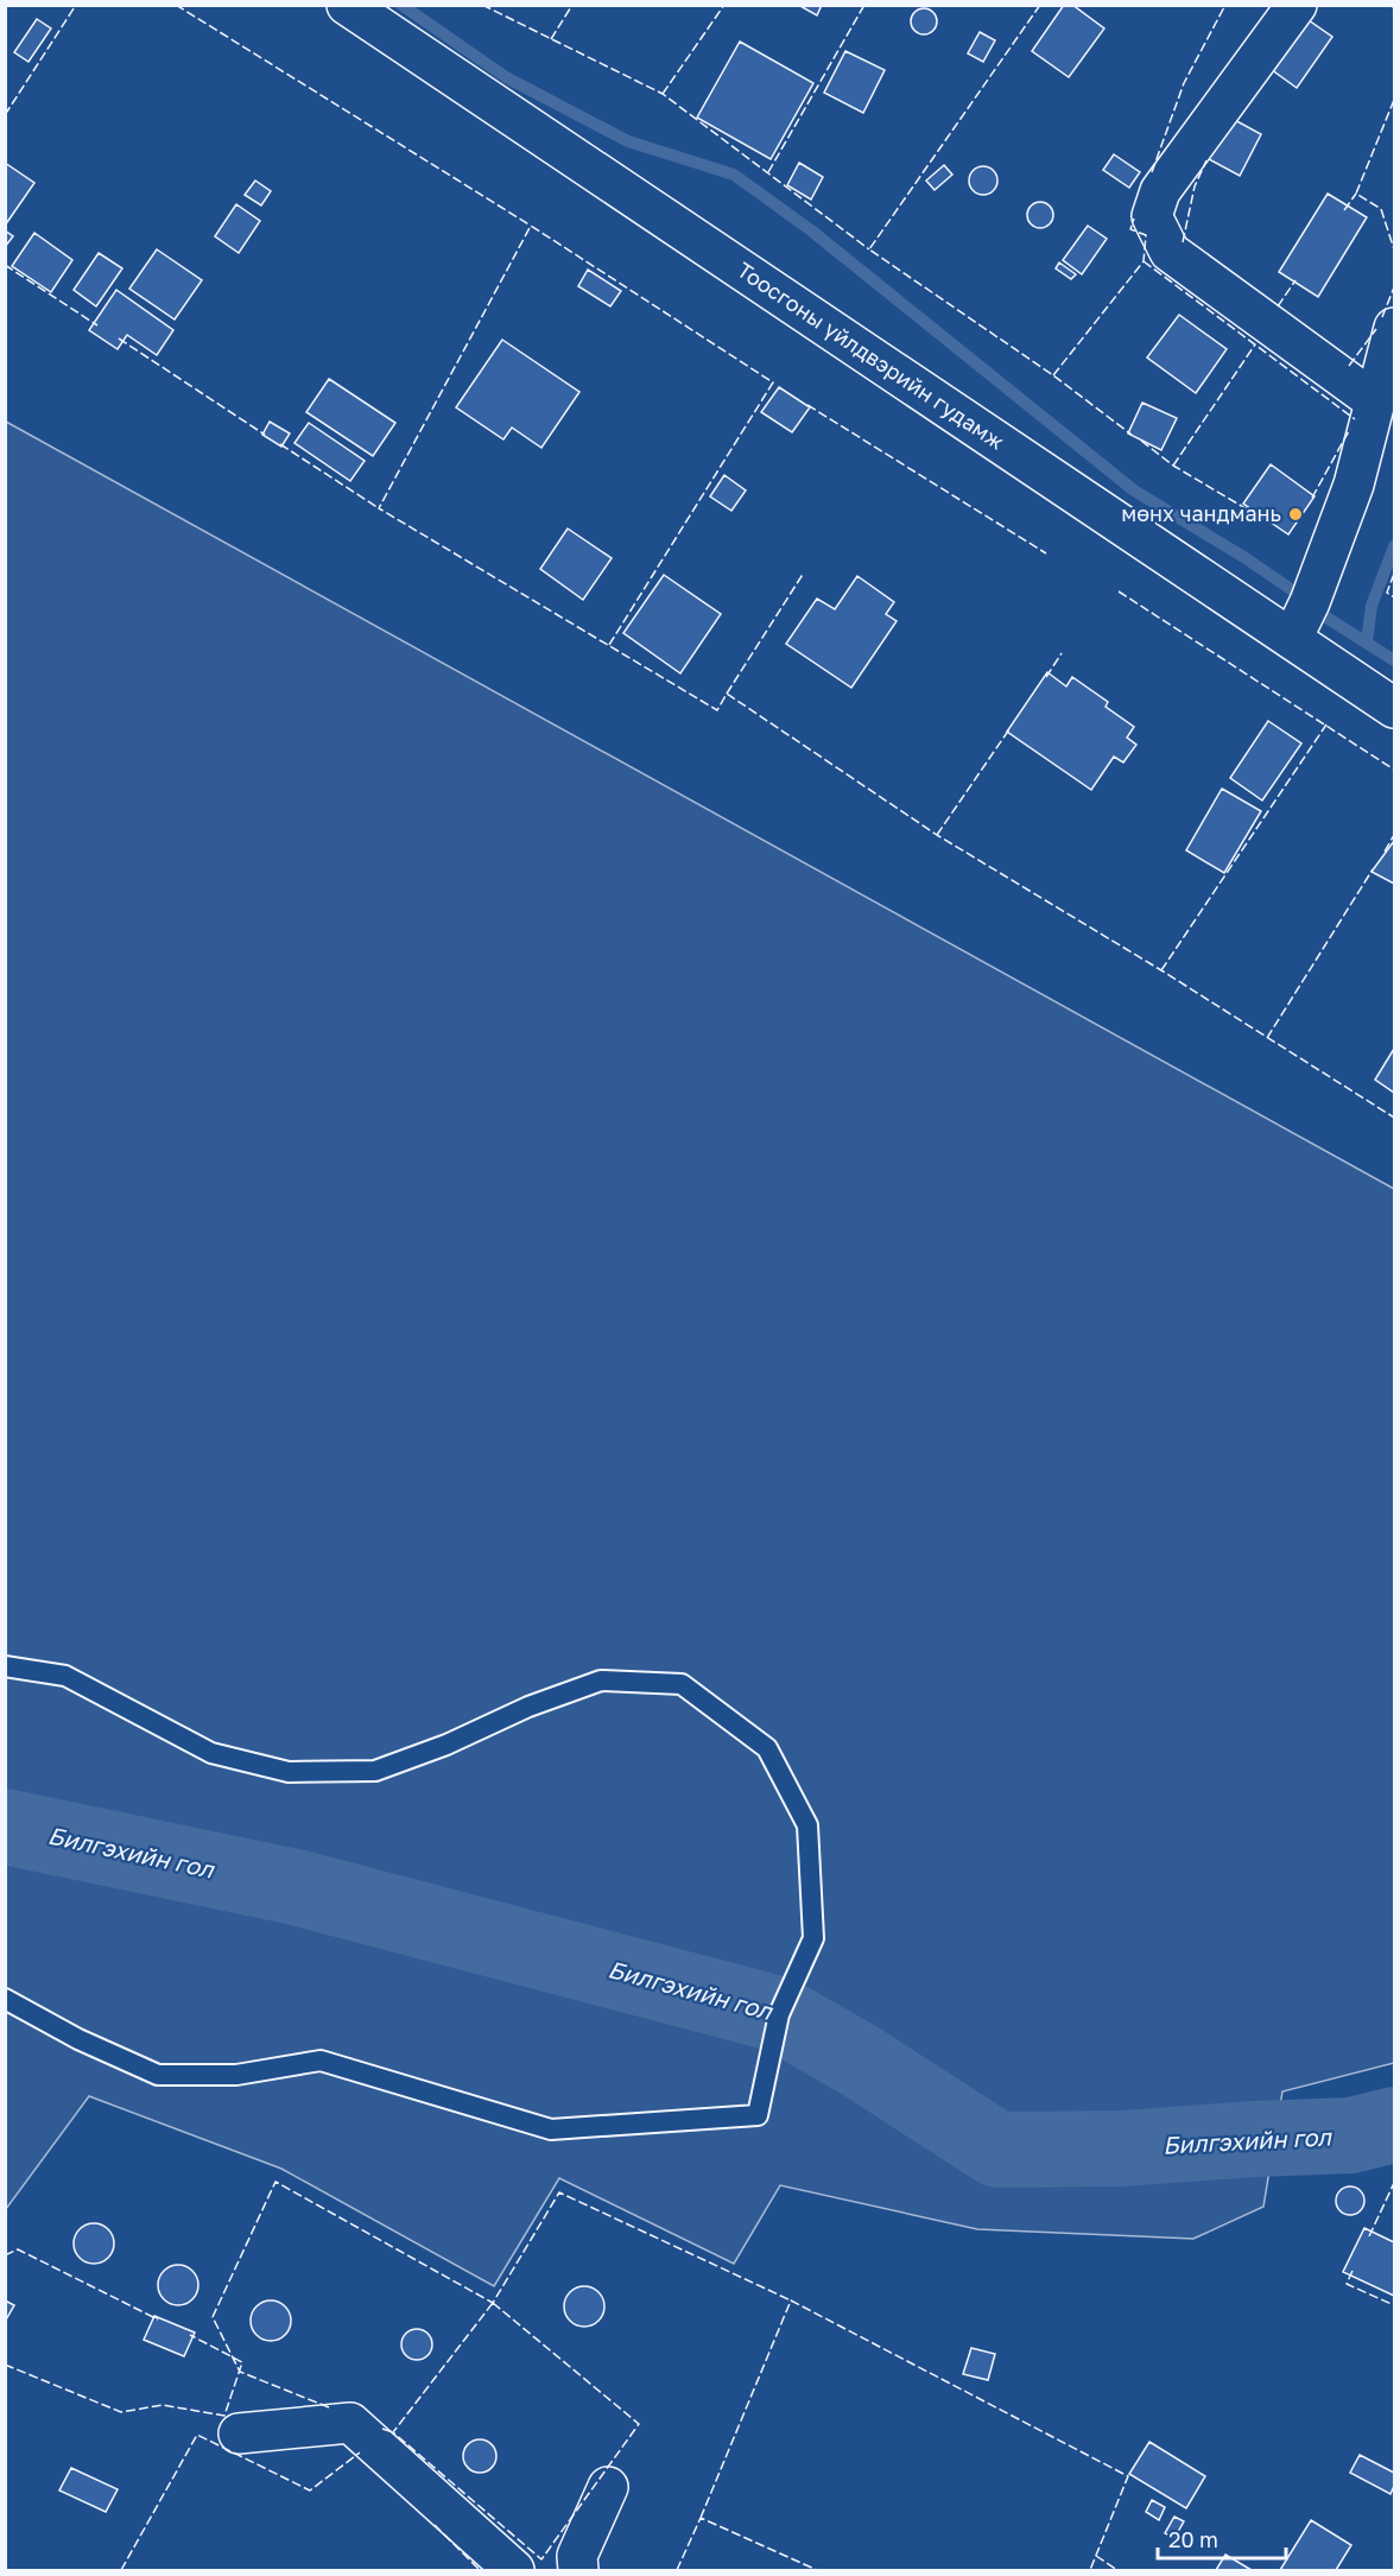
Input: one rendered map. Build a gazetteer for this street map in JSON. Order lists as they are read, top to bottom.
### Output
{
  "streets": {
    "street": ["Тоосгоны үйлдвэрийн гудамж"]
  },
  "water": ["Билгэхийн гол"],
  "places": ["мөнх чандмань"],
  "scale_bar": "20 m"
}
